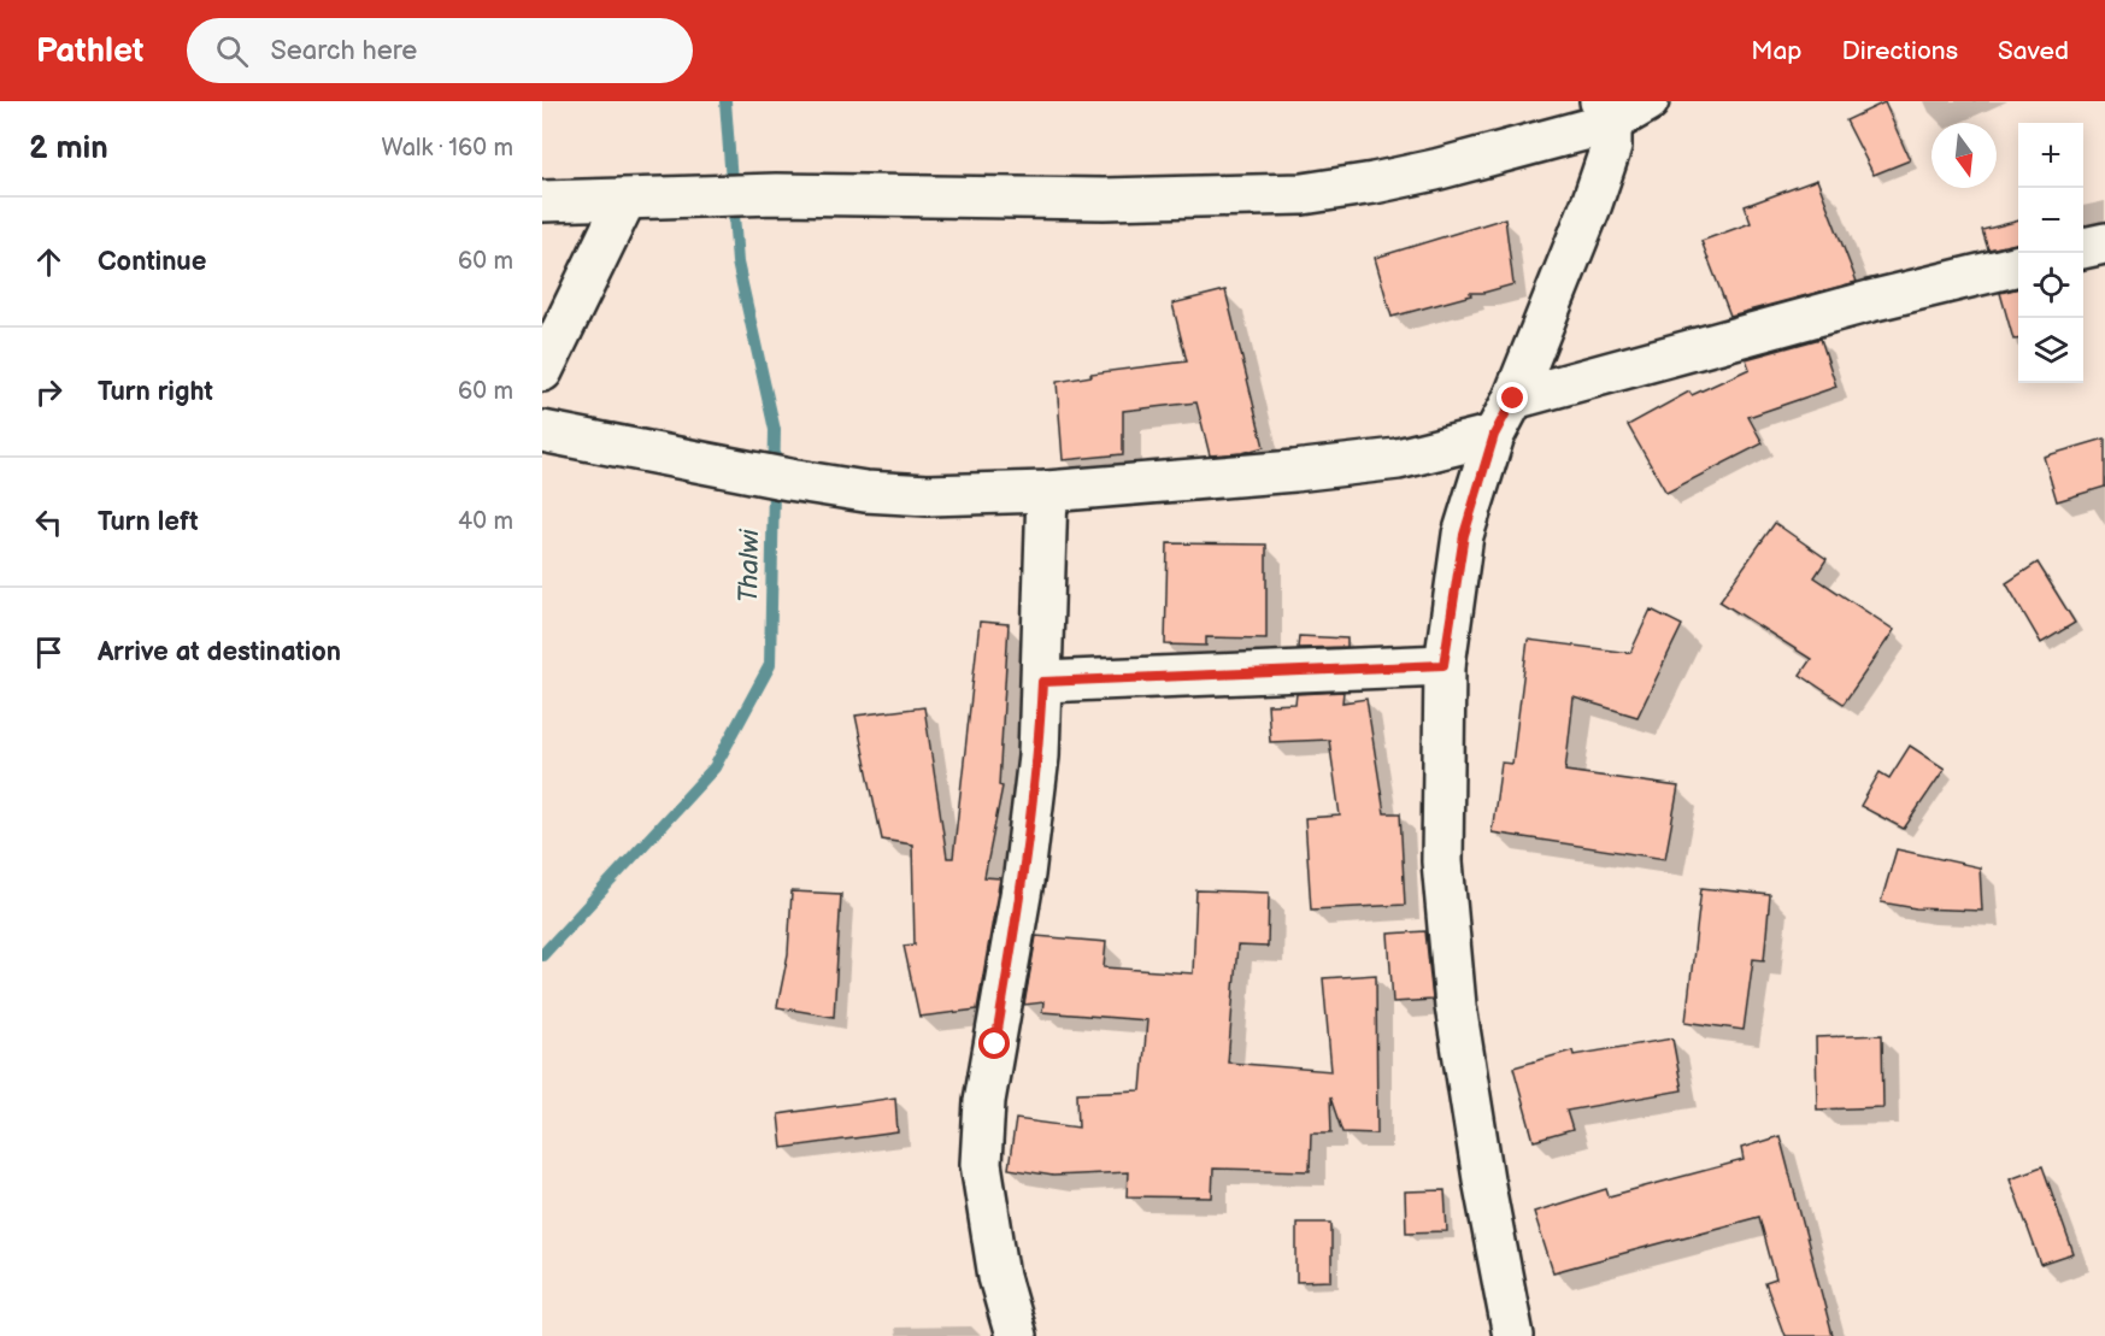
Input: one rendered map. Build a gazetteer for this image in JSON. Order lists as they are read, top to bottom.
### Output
{
  "water": ["Thalwi"],
  "north": "bottom",
  "page": {
    "header": "Pathlet",
    "search": "Search here",
    "nav": ["Map", "Directions", "Saved"],
    "heading": ["2 min", "Walk · 160 m"],
    "map_buttons": ["+", "−"],
    "list": [
      ["Continue", "60 m"],
      ["Turn right", "60 m"],
      ["Turn left", "40 m"],
      "Arrive at destination"
    ]
  }
}
